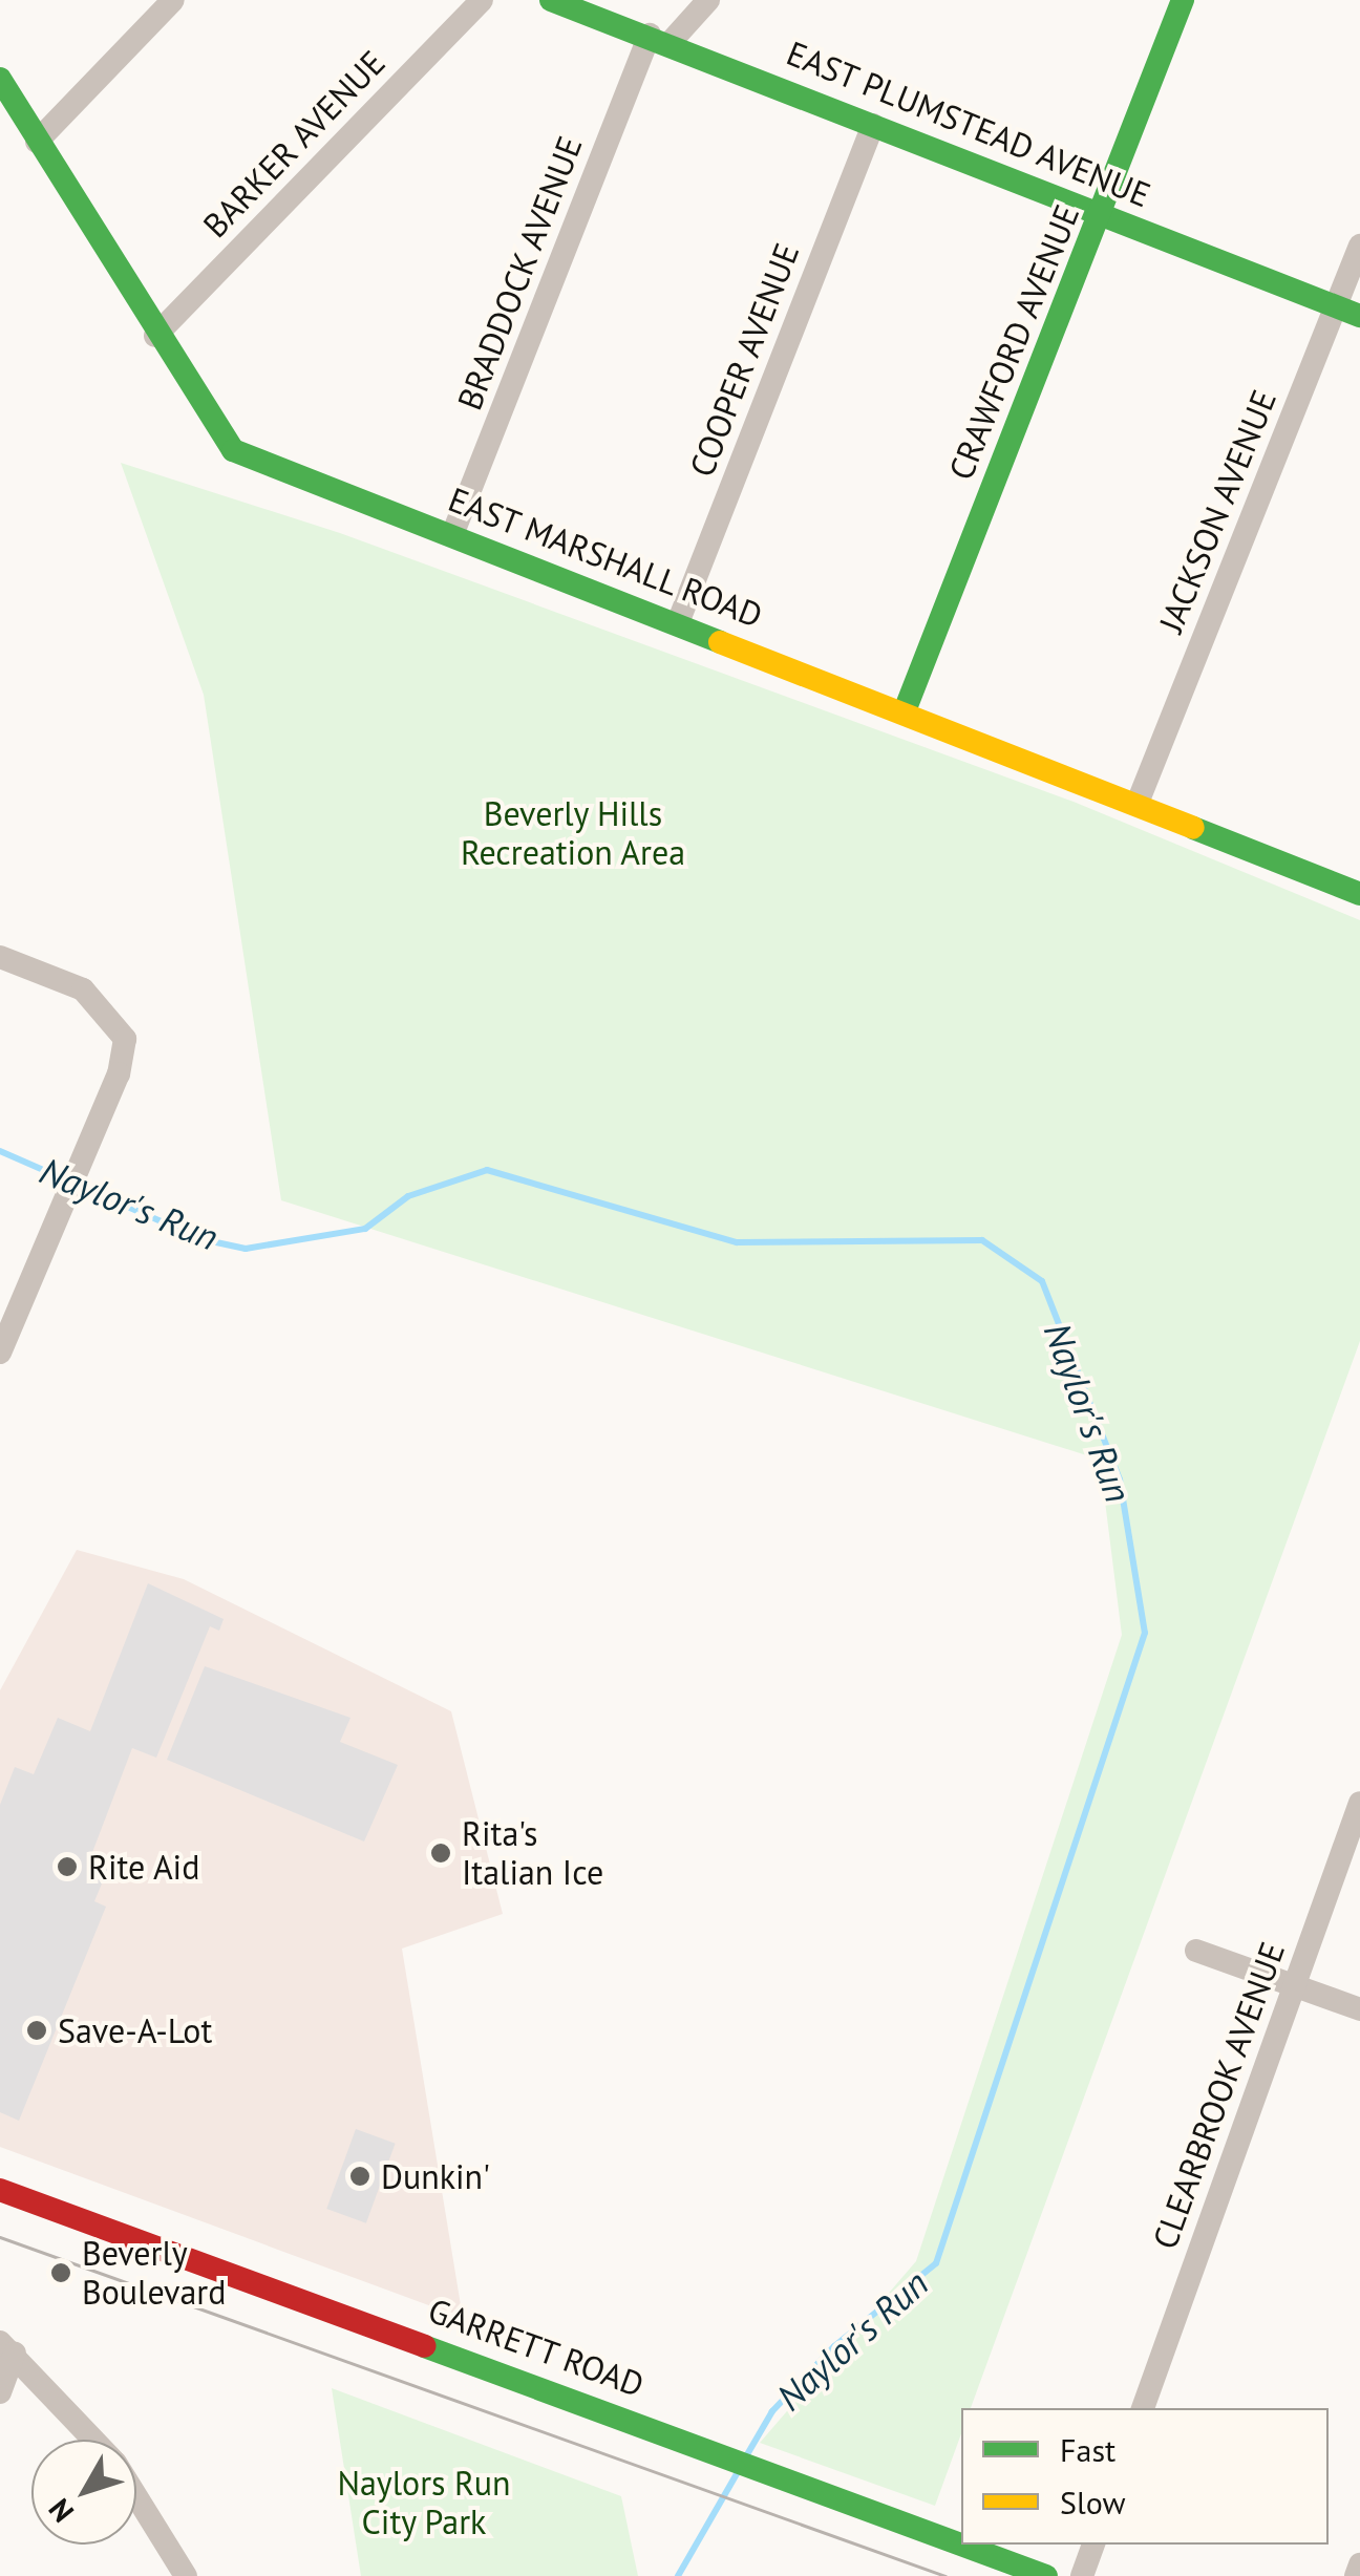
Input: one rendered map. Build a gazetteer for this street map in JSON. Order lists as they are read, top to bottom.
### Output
{
  "streets": {
    "main road": [
      "EAST PLUMSTEAD AVENUE",
      "CRAWFORD AVENUE",
      "EAST MARSHALL ROAD",
      "GARRETT ROAD"
    ],
    "street": [
      "BARKER AVENUE",
      "BRADDOCK AVENUE",
      "COOPER AVENUE",
      "JACKSON AVENUE",
      "CLEARBROOK AVENUE"
    ]
  },
  "crossings": [
    ["EAST PLUMSTEAD AVENUE", "BRADDOCK AVENUE"],
    ["EAST PLUMSTEAD AVENUE", "CRAWFORD AVENUE"],
    ["EAST PLUMSTEAD AVENUE", "COOPER AVENUE"],
    ["EAST PLUMSTEAD AVENUE", "JACKSON AVENUE"],
    ["BARKER AVENUE", "EAST MARSHALL ROAD"],
    ["BRADDOCK AVENUE", "EAST MARSHALL ROAD"],
    ["CRAWFORD AVENUE", "EAST MARSHALL ROAD"],
    ["COOPER AVENUE", "EAST MARSHALL ROAD"],
    ["JACKSON AVENUE", "EAST MARSHALL ROAD"]
  ],
  "water": ["Naylor's Run"],
  "parks": ["Beverly Hills Recreation Area", "Naylors Run City Park"],
  "places": [
    "Rita's Italian Ice",
    "Rite Aid",
    "Save-A-Lot",
    "Dunkin'",
    "Beverly Boulevard"
  ],
  "legend": ["Fast", "Slow"],
  "north": "bottom left"
}
